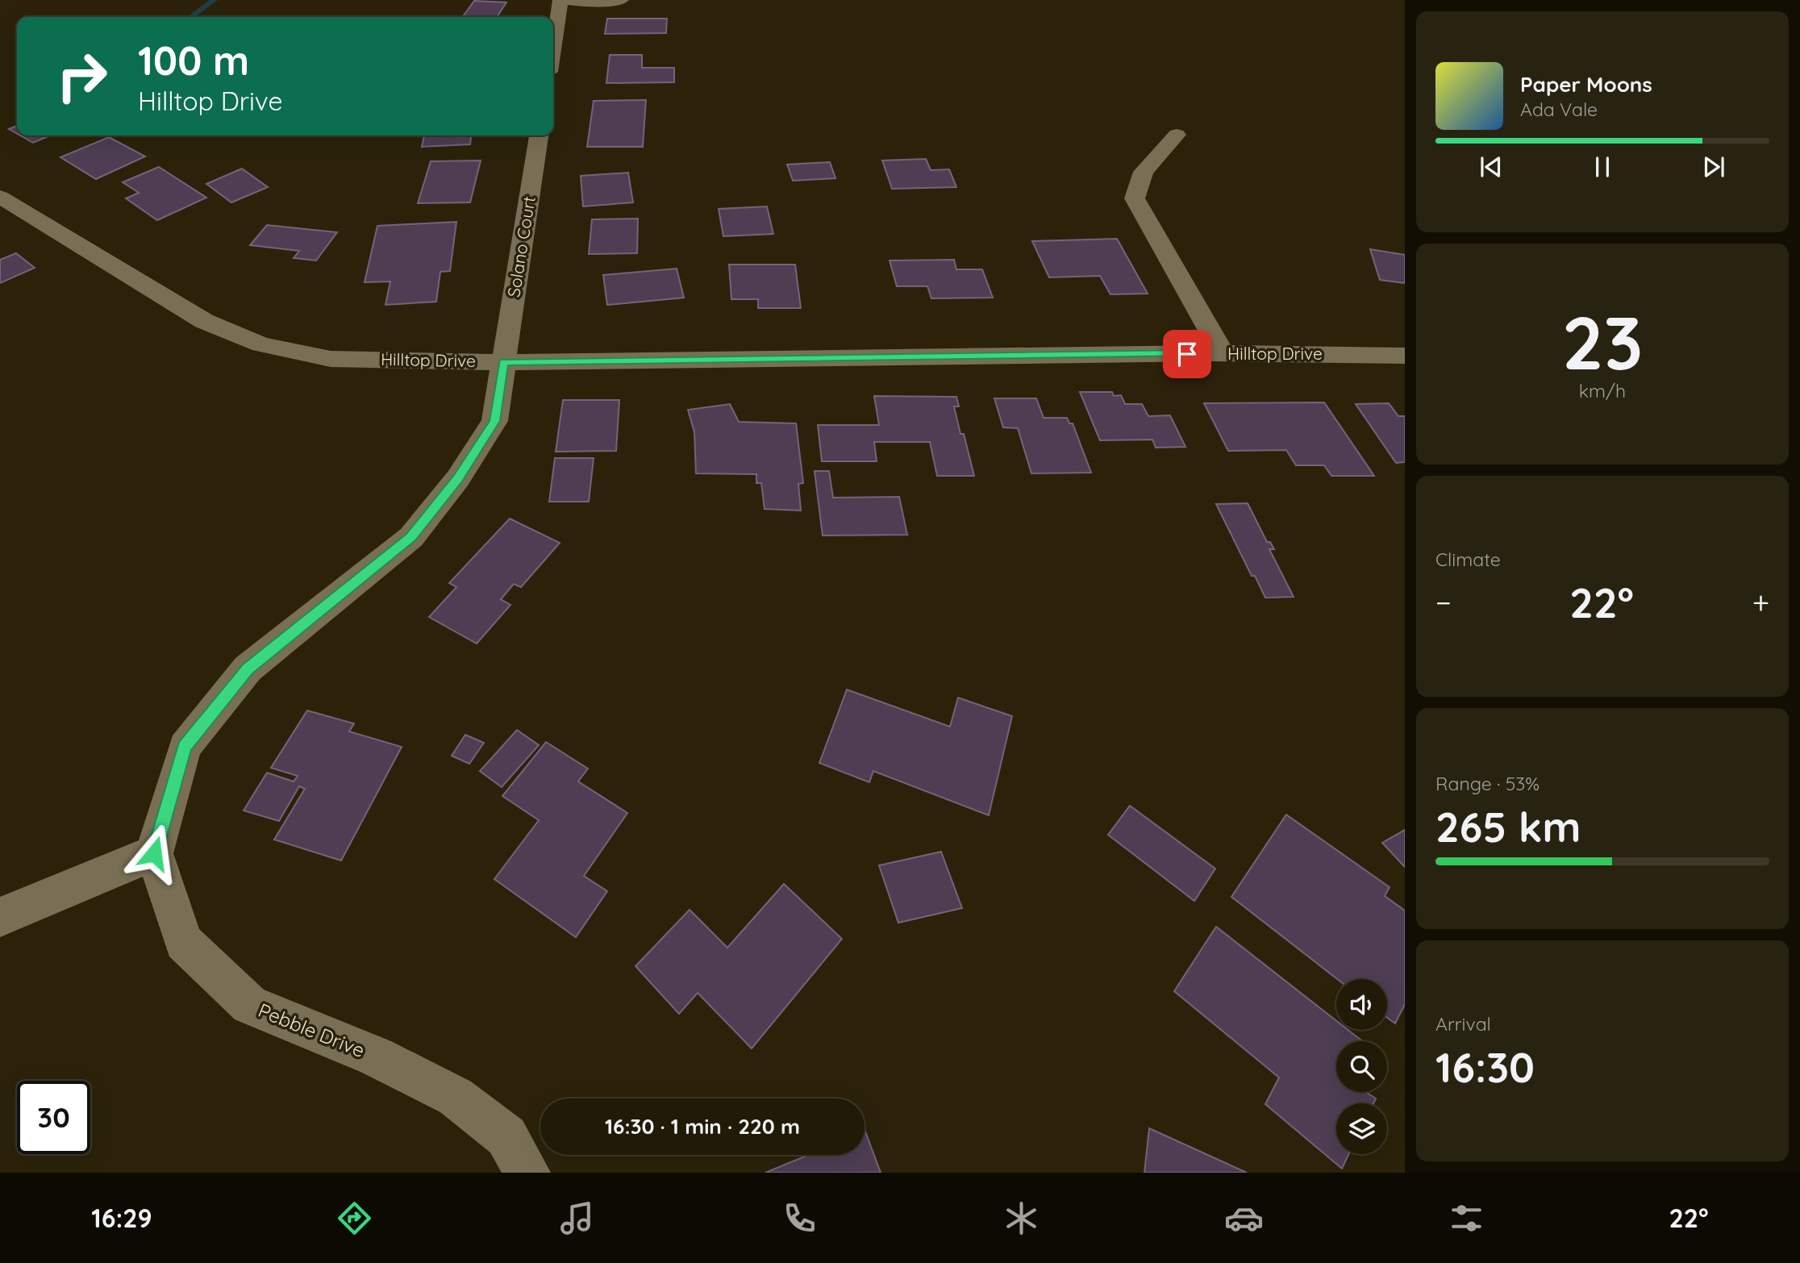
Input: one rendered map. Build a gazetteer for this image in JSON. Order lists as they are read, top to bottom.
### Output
{
  "streets": {
    "street": ["Solano Court", "Hilltop Drive", "Pebble Drive"]
  },
  "crossings": [
    ["Solano Court", "Hilltop Drive"]
  ],
  "page": {
    "turn": ["100 m", "Hilltop Drive"],
    "song": ["Paper Moons", "Ada Vale"],
    "tile": [
      ["23", "km/h"],
      "Climate",
      ["Range · 53%", "265 km"],
      ["Arrival", "16:30"]
    ],
    "heat": ["−", "22°", "+"],
    "limit": "30",
    "trip": "16:30 · 1 min · 220 m",
    "tabs": ["16:29", "22°"]
  }
}
